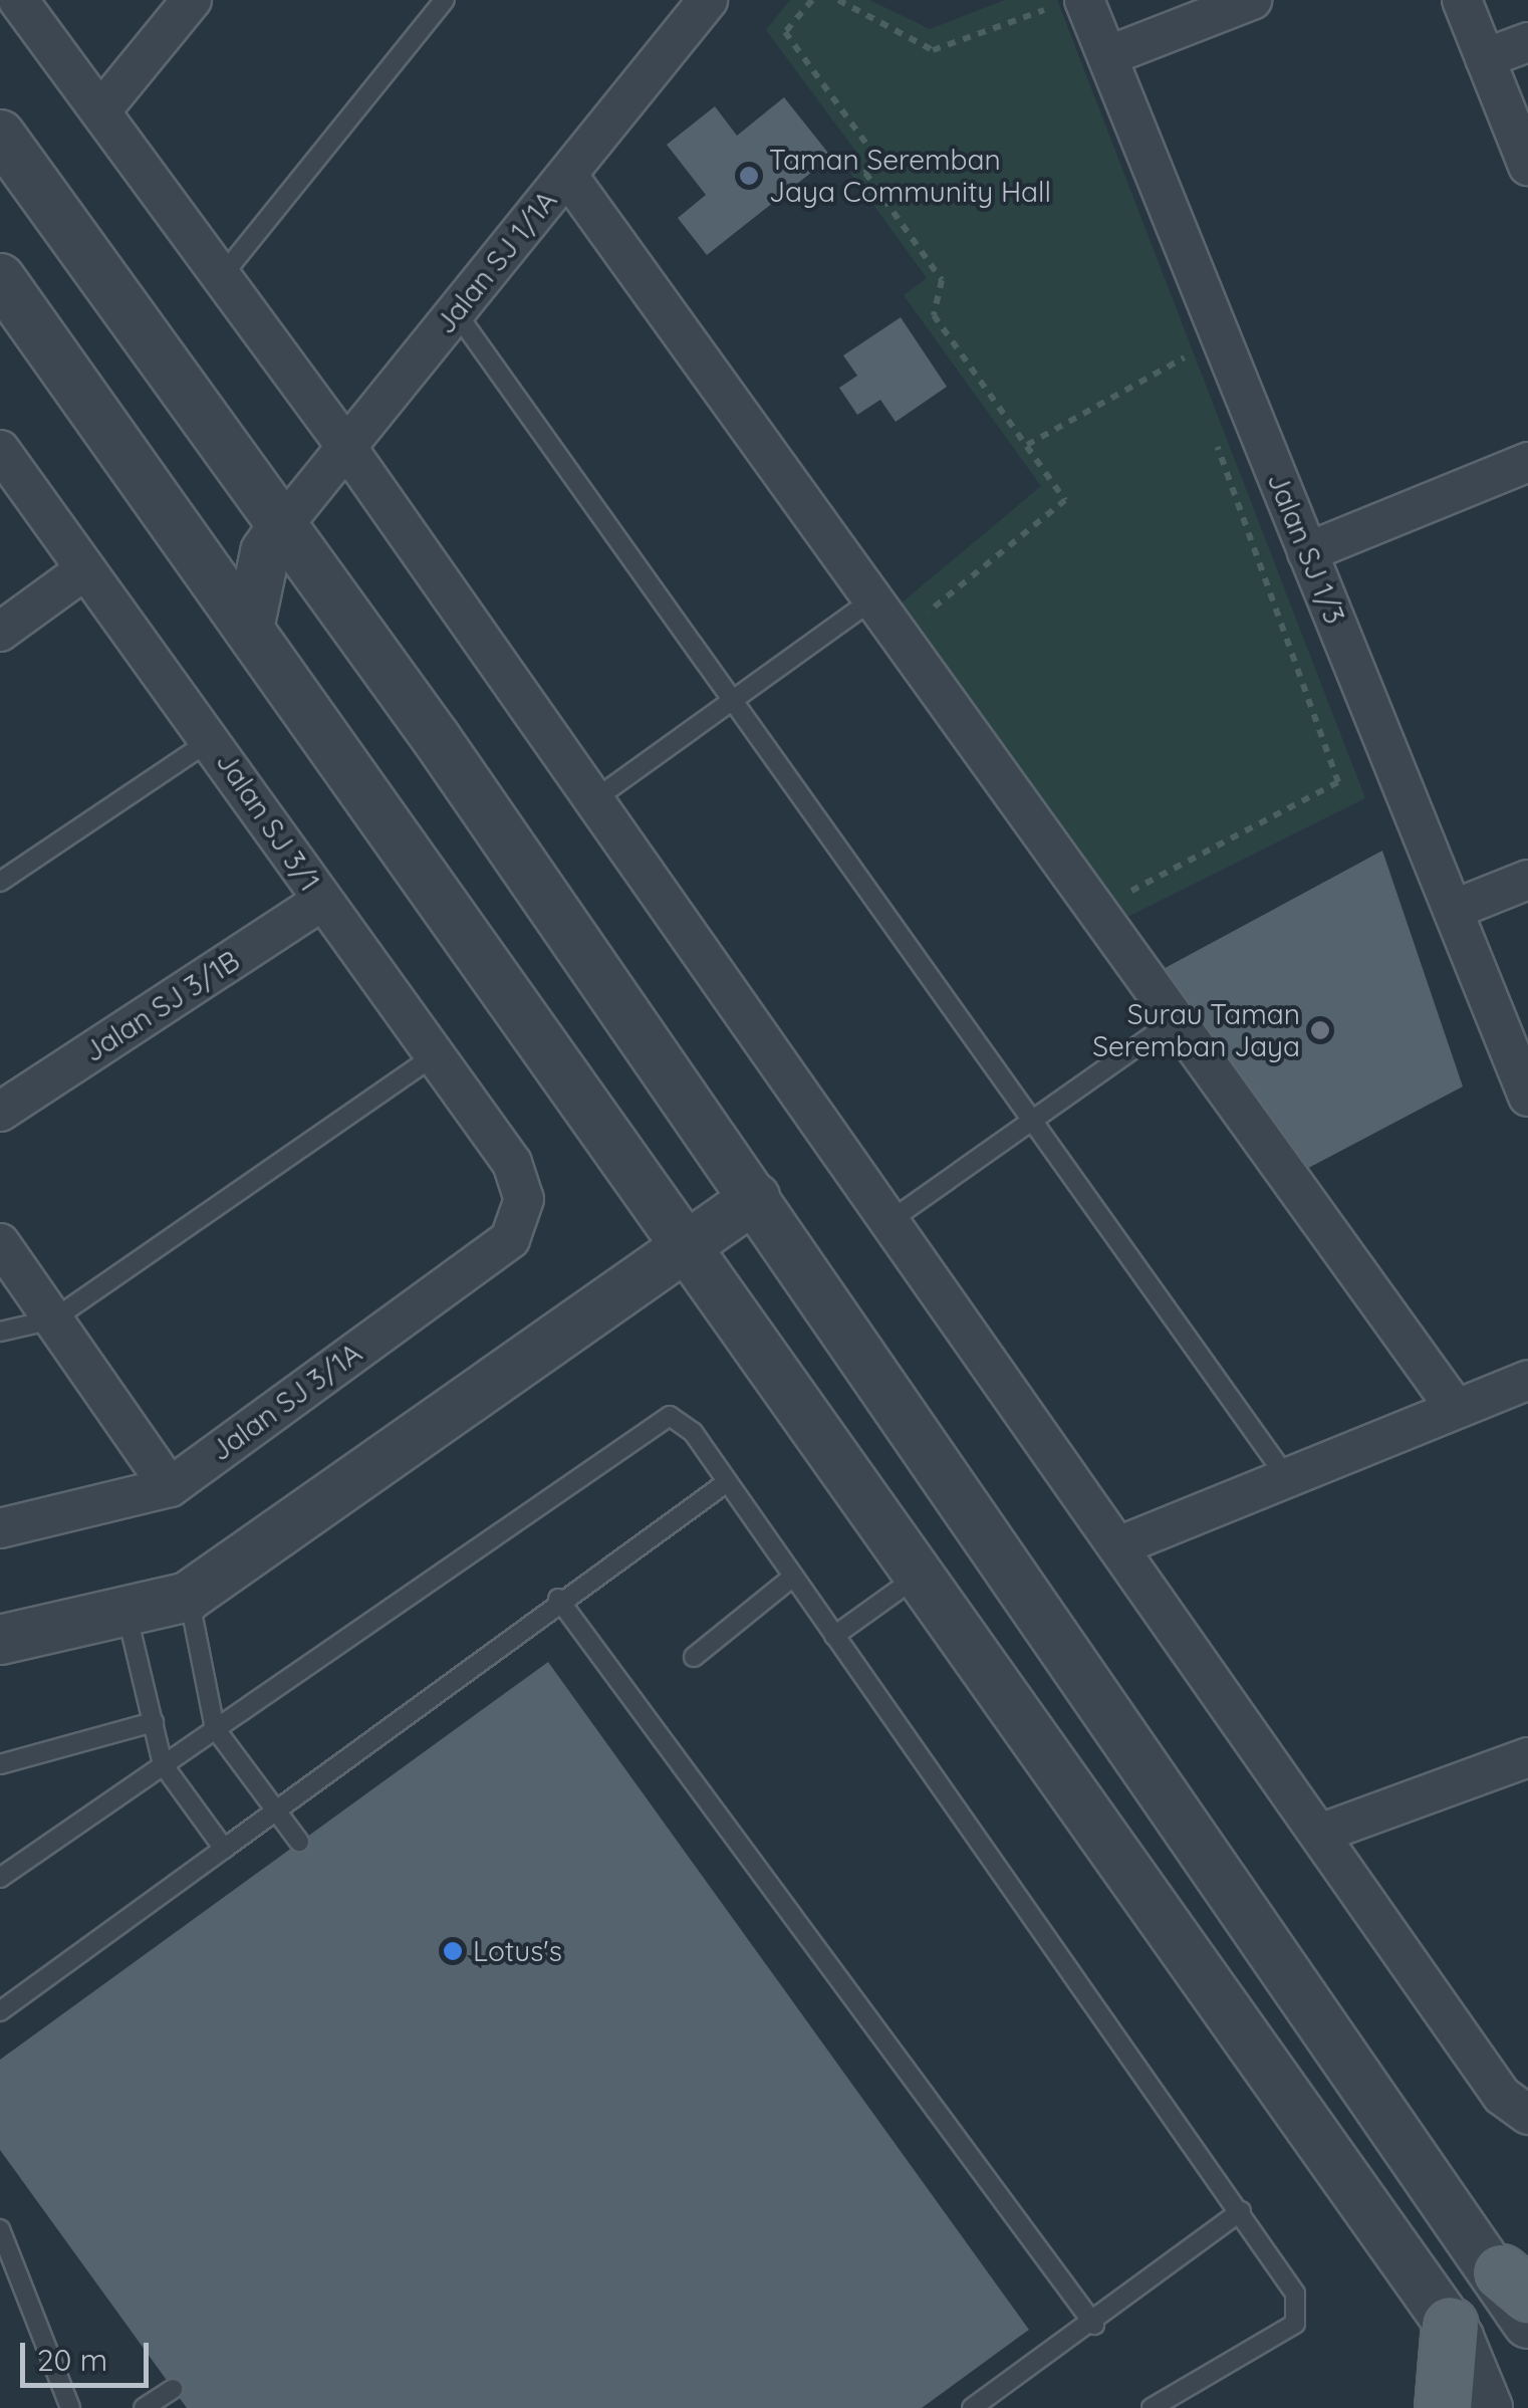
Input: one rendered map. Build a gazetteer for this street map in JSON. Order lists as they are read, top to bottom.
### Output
{
  "streets": {
    "street": [
      "Jalan SJ 1/1A",
      "Jalan SJ 1/3",
      "Jalan SJ 3/1",
      "Jalan SJ 3/1B",
      "Jalan SJ 3/1A"
    ]
  },
  "crossings": [
    ["Jalan SJ 3/1", "Jalan SJ 3/1B"],
    ["Jalan SJ 3/1", "Jalan SJ 3/1A"]
  ],
  "places": ["Taman Seremban Jaya Community Hall", "Surau Taman Seremban Jaya", "Lotus's"],
  "scale_bar": "20 m"
}
